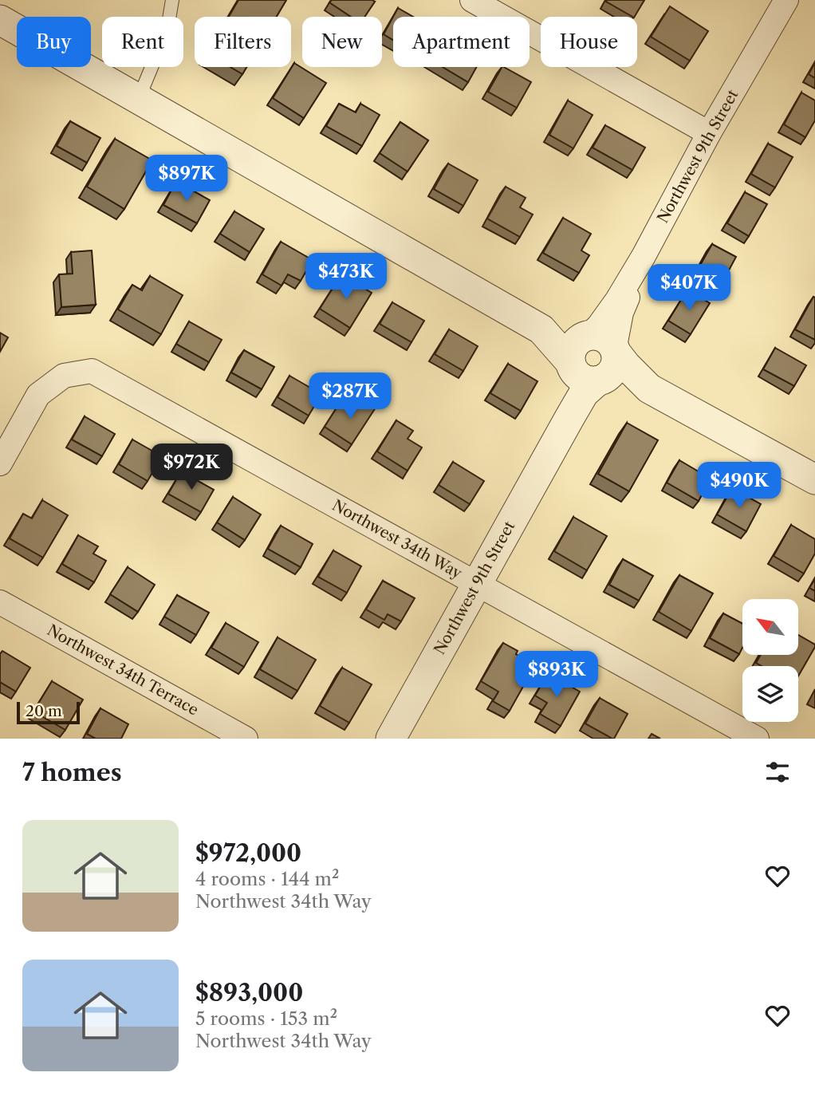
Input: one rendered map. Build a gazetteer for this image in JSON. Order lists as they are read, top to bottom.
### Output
{
  "streets": {
    "street": ["Northwest 9th Street", "Northwest 34th Way", "Northwest 34th Terrace"]
  },
  "crossings": [
    ["Northwest 9th Street", "Northwest 34th Way"]
  ],
  "scale_bar": "20 m",
  "north": "top left",
  "page": {
    "chip": [
      "Buy",
      "Rent",
      "Filters",
      "New",
      "Apartment",
      "House"
    ],
    "price": [
      "$897K",
      "$473K",
      "$407K",
      "$287K",
      "$972K",
      "$490K",
      "$893K"
    ],
    "scale": "20 m",
    "heading": "7 homes",
    "list": [
      {
        "name": "$972,000",
        "note": "4 rooms · 144 m² · Northwest 34th Way"
      },
      {
        "name": "$893,000",
        "note": "5 rooms · 153 m² · Northwest 34th Way"
      }
    ]
  }
}
